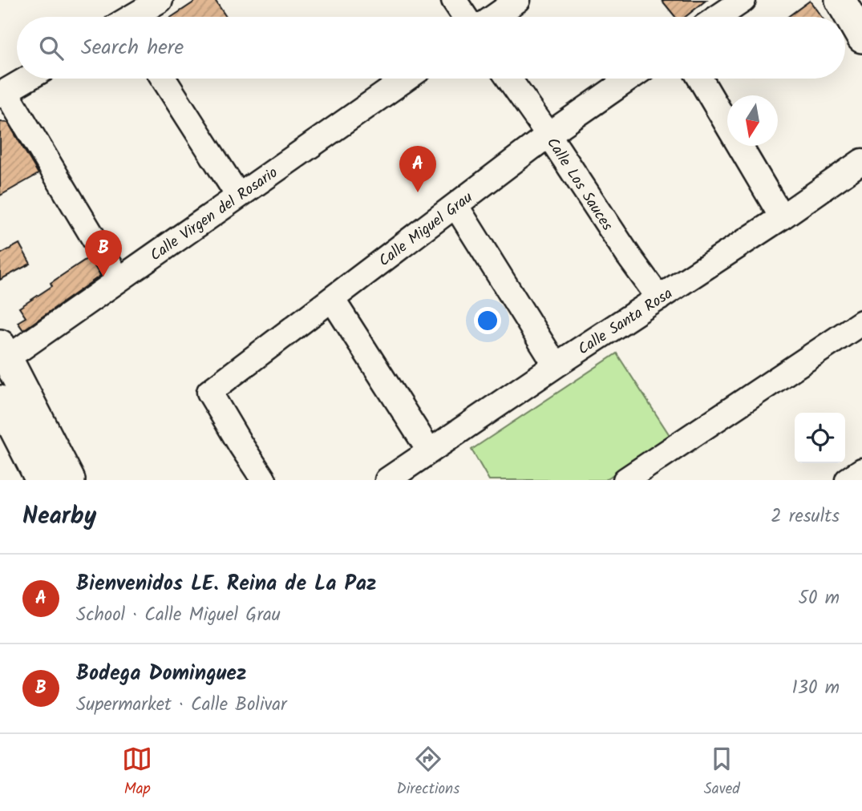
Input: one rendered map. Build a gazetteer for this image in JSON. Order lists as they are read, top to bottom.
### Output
{
  "streets": {
    "street": [
      "Calle Los Sauces",
      "Calle Virgen del Rosario",
      "Calle Miguel Grau",
      "Calle Santa Rosa"
    ]
  },
  "crossings": [
    ["Calle Los Sauces", "Calle Miguel Grau"],
    ["Calle Los Sauces", "Calle Santa Rosa"]
  ],
  "north": "bottom",
  "page": {
    "search": "Search here",
    "pins": ["A", "B"],
    "heading": ["Nearby", "2 results"],
    "list": [
      {
        "mark": "A",
        "name": "Bienvenidos LE. Reina de La Paz",
        "note": "School · Calle Miguel Grau",
        "value": "50 m"
      },
      {
        "mark": "B",
        "name": "Bodega Dominguez",
        "note": "Supermarket · Calle Bolivar",
        "value": "130 m"
      }
    ],
    "nav": ["Map", "Directions", "Saved"]
  }
}
